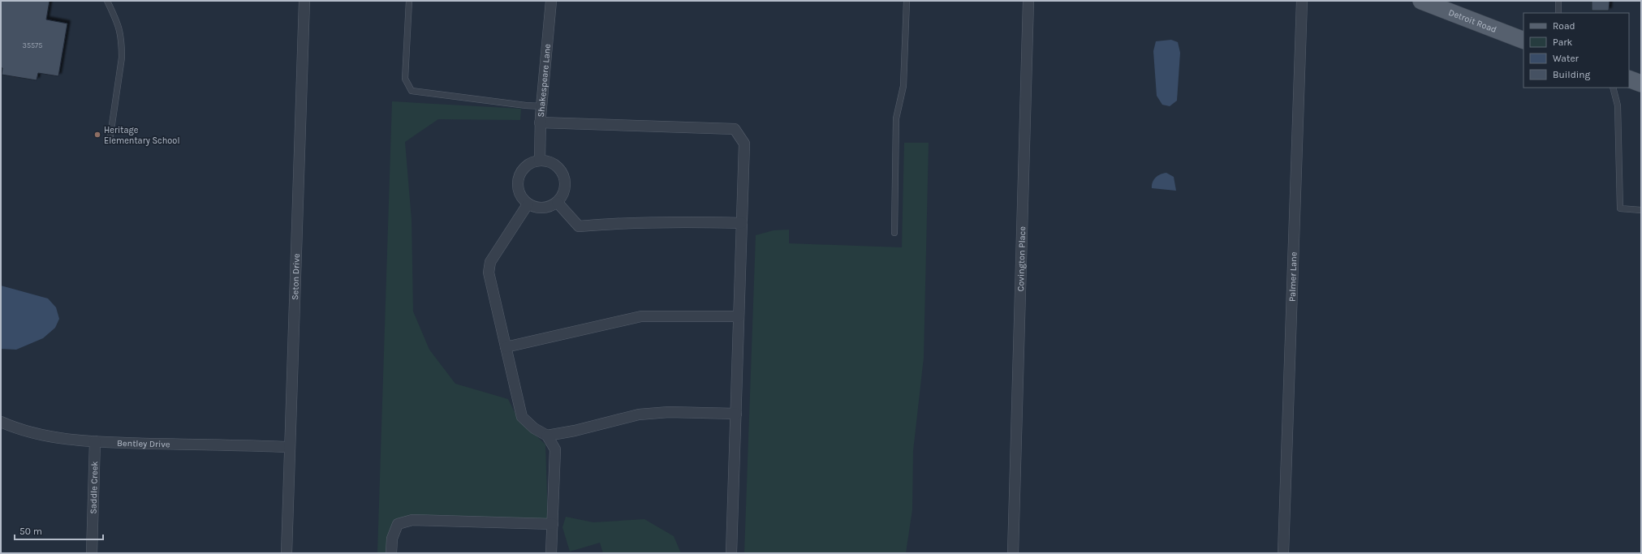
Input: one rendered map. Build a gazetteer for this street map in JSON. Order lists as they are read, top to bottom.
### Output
{
  "streets": {
    "main road": ["Detroit Road"],
    "street": [
      "Shakespeare Lane",
      "Covington Place",
      "Seton Drive",
      "Palmer Lane",
      "Bentley Drive",
      "Saddle Creek"
    ]
  },
  "crossings": [
    ["Seton Drive", "Bentley Drive"],
    ["Bentley Drive", "Saddle Creek"]
  ],
  "places": ["Heritage Elementary School"],
  "house_numbers": ["35575"],
  "legend": [
    "Road",
    "Park",
    "Water",
    "Building"
  ],
  "scale_bar": "50 m"
}
